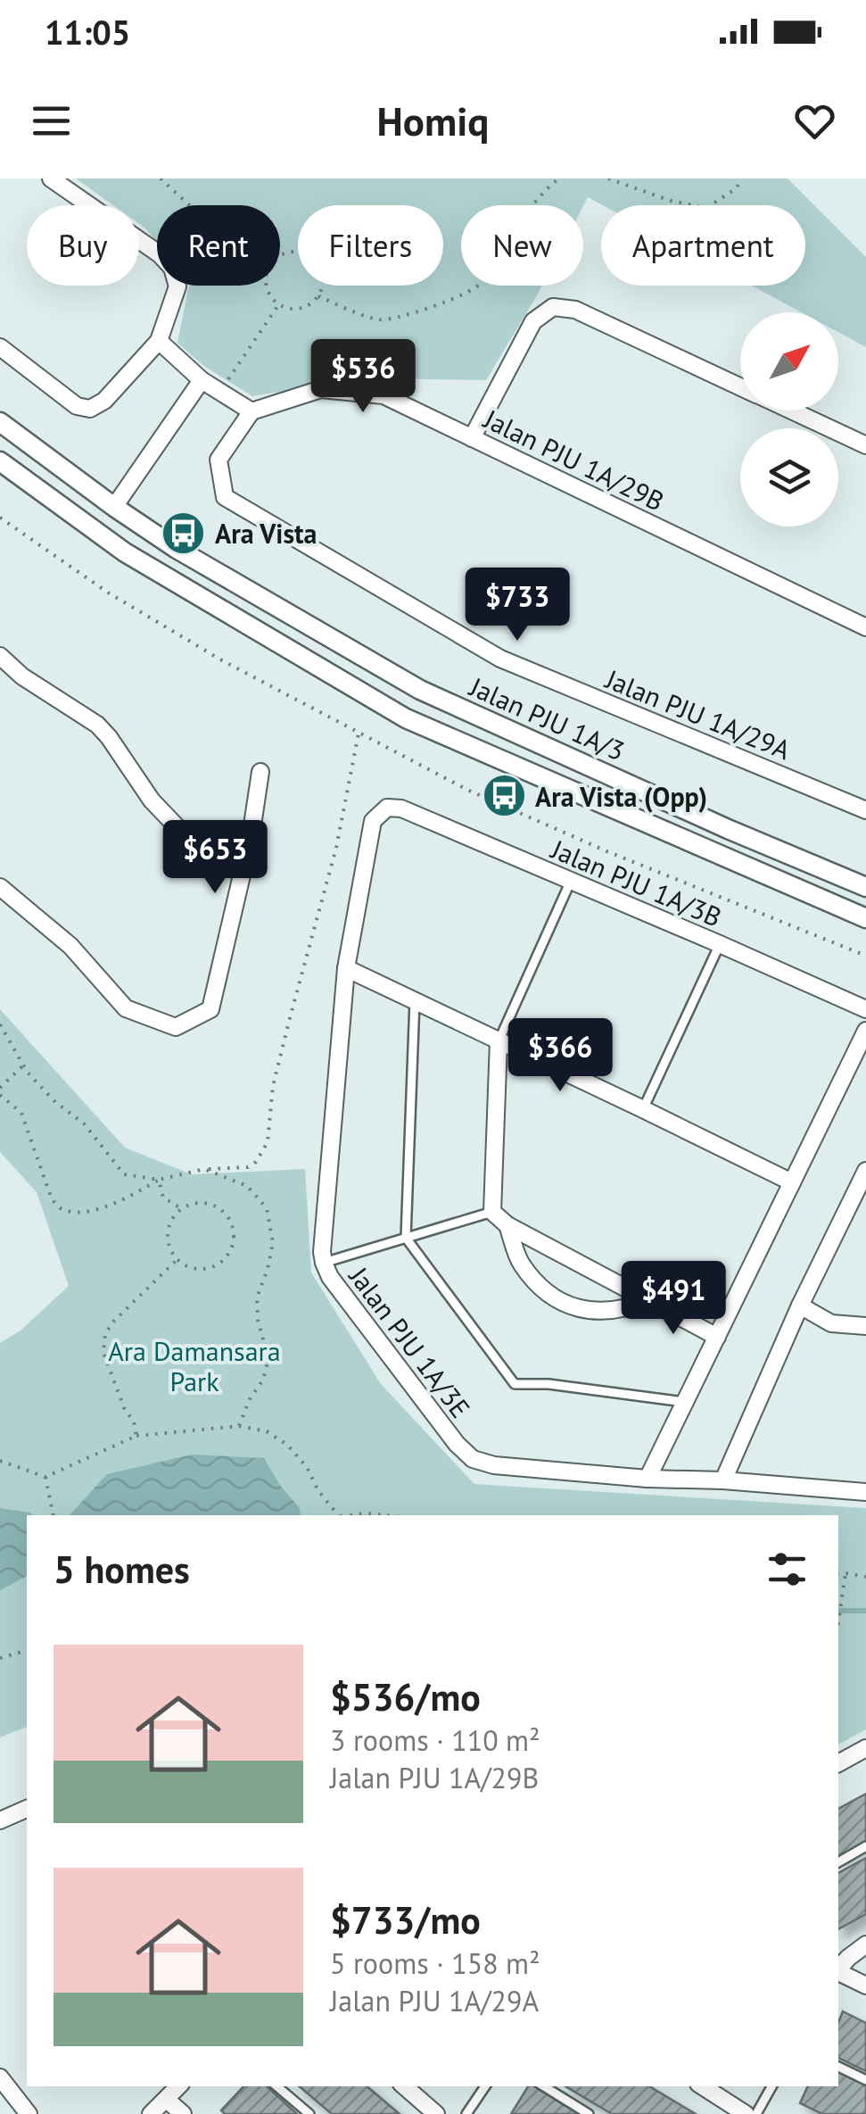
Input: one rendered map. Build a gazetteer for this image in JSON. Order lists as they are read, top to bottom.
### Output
{
  "streets": {
    "street": [
      "Jalan PJU 1A/29B",
      "Jalan PJU 1A/29A",
      "Jalan PJU 1A/3",
      "Jalan PJU 1A/3B",
      "Jalan PJU 1A/3E"
    ]
  },
  "crossings": [
    ["Jalan PJU 1A/29B", "Jalan PJU 1A/29A"],
    ["Jalan PJU 1A/3B", "Jalan PJU 1A/3E"]
  ],
  "parks": ["Ara Damansara Park"],
  "places": {
    "bus stop": ["Ara Vista", "Ara Vista (Opp)"]
  },
  "north": "top right",
  "page": {
    "status": "11:05",
    "header": "Homiq",
    "chip": [
      "Buy",
      "Rent",
      "Filters",
      "New",
      "Apartment"
    ],
    "price": [
      "$536",
      "$733",
      "$653",
      "$366",
      "$491"
    ],
    "heading": "5 homes",
    "list": [
      {
        "name": "$536/mo",
        "note": "3 rooms · 110 m² · Jalan PJU 1A/29B"
      },
      {
        "name": "$733/mo",
        "note": "5 rooms · 158 m² · Jalan PJU 1A/29A"
      }
    ]
  }
}
